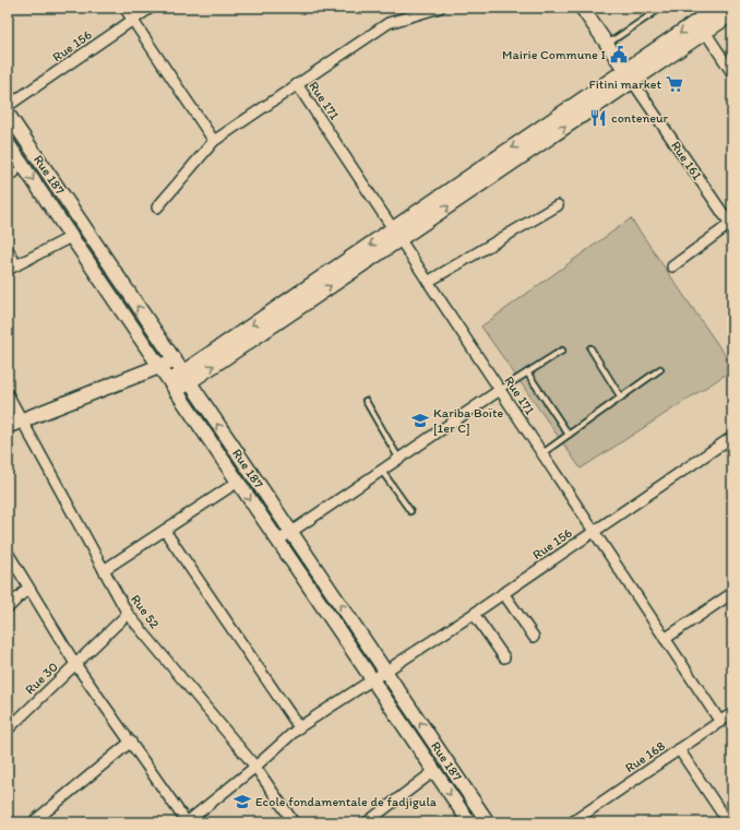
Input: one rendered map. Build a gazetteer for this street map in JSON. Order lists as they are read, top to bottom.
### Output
{
  "streets": {
    "street": [
      "Rue 156",
      "Rue 171",
      "Rue 161",
      "Rue 187",
      "Rue 52",
      "Rue 30",
      "Rue 168"
    ]
  },
  "crossings": [
    ["Rue 156", "Rue 171"],
    ["Rue 156", "Rue 187"],
    ["Rue 156", "Rue 52"],
    ["Rue 171", "Rue 168"],
    ["Rue 52", "Rue 30"]
  ],
  "places": {
    "public building": ["Mairie Commune I"],
    "supermarket": ["Fitini market"],
    "restaurant": ["conteneur"],
    "school or university": ["Kariba Boïte [1er C]", "Ecole fondamentale de fadjigula"]
  }
}
